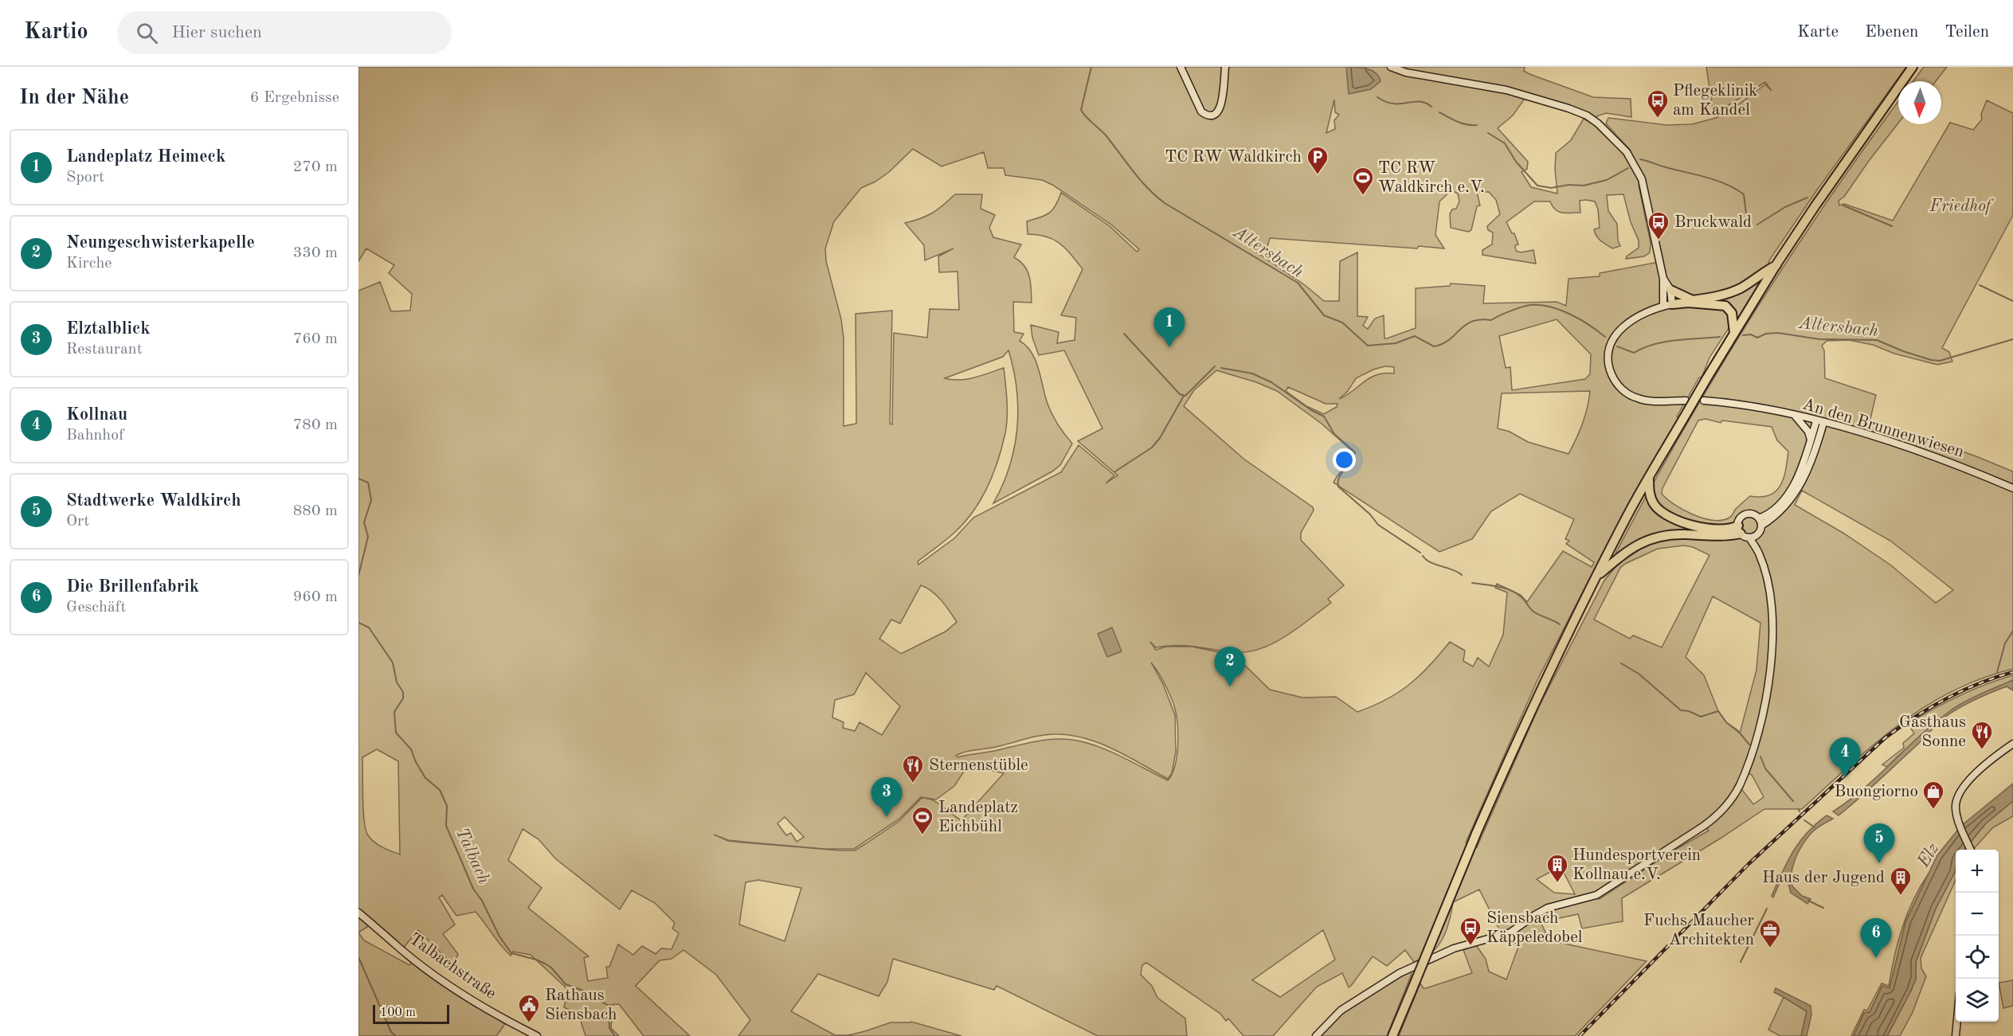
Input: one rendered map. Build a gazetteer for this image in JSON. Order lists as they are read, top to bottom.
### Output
{
  "streets": {
    "street": ["An den Brunnenwiesen", "Talbachstraße"]
  },
  "water": ["Altersbach", "Elz", "Talbach"],
  "parks": ["Friedhof"],
  "places": {
    "bus stop": ["Pflegeklinik am Kandel", "Bruckwald", "Siensbach Käppeledobel"],
    "parking": ["TC RW Waldkirch"],
    "sports": ["TC RW Waldkirch e.V.", "Landeplatz Eichbühl"],
    "restaurant": ["Gasthaus Sonne", "Sternenstüble"],
    "shop": ["Buongiorno"],
    "building": ["Hundesportverein Kollnau e.V.", "Haus der Jugend"],
    "office": ["Fuchs Maucher Architekten"],
    "public building": ["Rathaus Siensbach"]
  },
  "scale_bar": "100 m",
  "north": "bottom",
  "page": {
    "header": "Kartio",
    "search": "Hier suchen",
    "nav": ["Karte", "Ebenen", "Teilen"],
    "heading": ["In der Nähe", "6 Ergebnisse"],
    "list": [
      {
        "mark": "1",
        "name": "Landeplatz Heimeck",
        "note": "Sport",
        "value": "270 m"
      },
      {
        "mark": "2",
        "name": "Neungeschwisterkapelle",
        "note": "Kirche",
        "value": "330 m"
      },
      {
        "mark": "3",
        "name": "Elztalblick",
        "note": "Restaurant",
        "value": "760 m"
      },
      {
        "mark": "4",
        "name": "Kollnau",
        "note": "Bahnhof",
        "value": "780 m"
      },
      {
        "mark": "5",
        "name": "Stadtwerke Waldkirch",
        "note": "Ort",
        "value": "880 m"
      },
      {
        "mark": "6",
        "name": "Die Brillenfabrik",
        "note": "Geschäft",
        "value": "960 m"
      }
    ],
    "pins": [
      "1",
      "2",
      "4",
      "3",
      "5",
      "6"
    ],
    "map_buttons": ["+", "−"],
    "scale": "100 m"
  }
}
